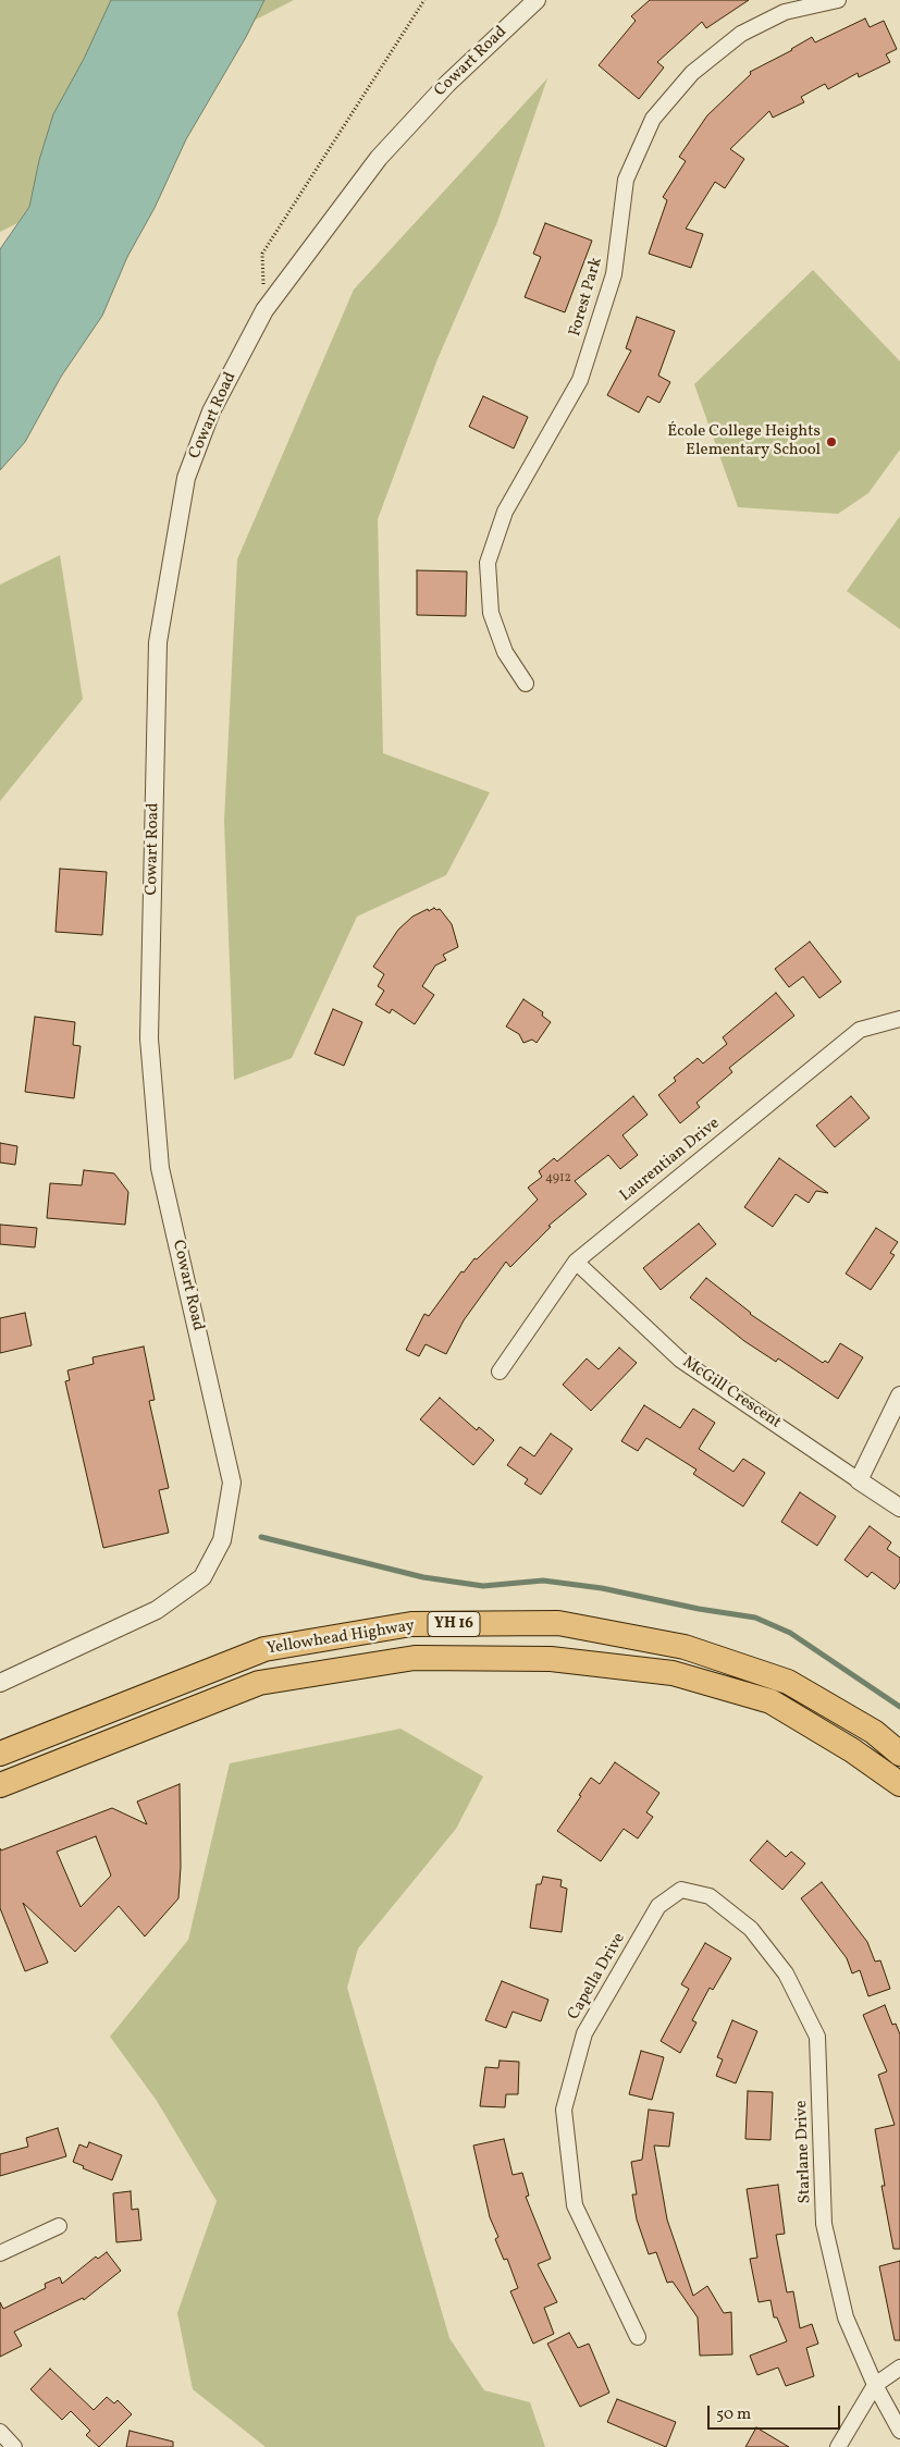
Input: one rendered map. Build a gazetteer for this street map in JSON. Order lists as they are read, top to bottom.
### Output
{
  "streets": {
    "highway": ["YH 16", "Yellowhead Highway"],
    "street": [
      "Cowart Road",
      "Forest Park",
      "Laurentian Drive",
      "McGill Crescent",
      "Capella Drive",
      "Starlane Drive"
    ]
  },
  "crossings": [
    ["Laurentian Drive", "McGill Crescent"],
    ["Capella Drive", "Starlane Drive"]
  ],
  "places": ["École College Heights Elementary School"],
  "house_numbers": ["4912"],
  "scale_bar": "50 m"
}
